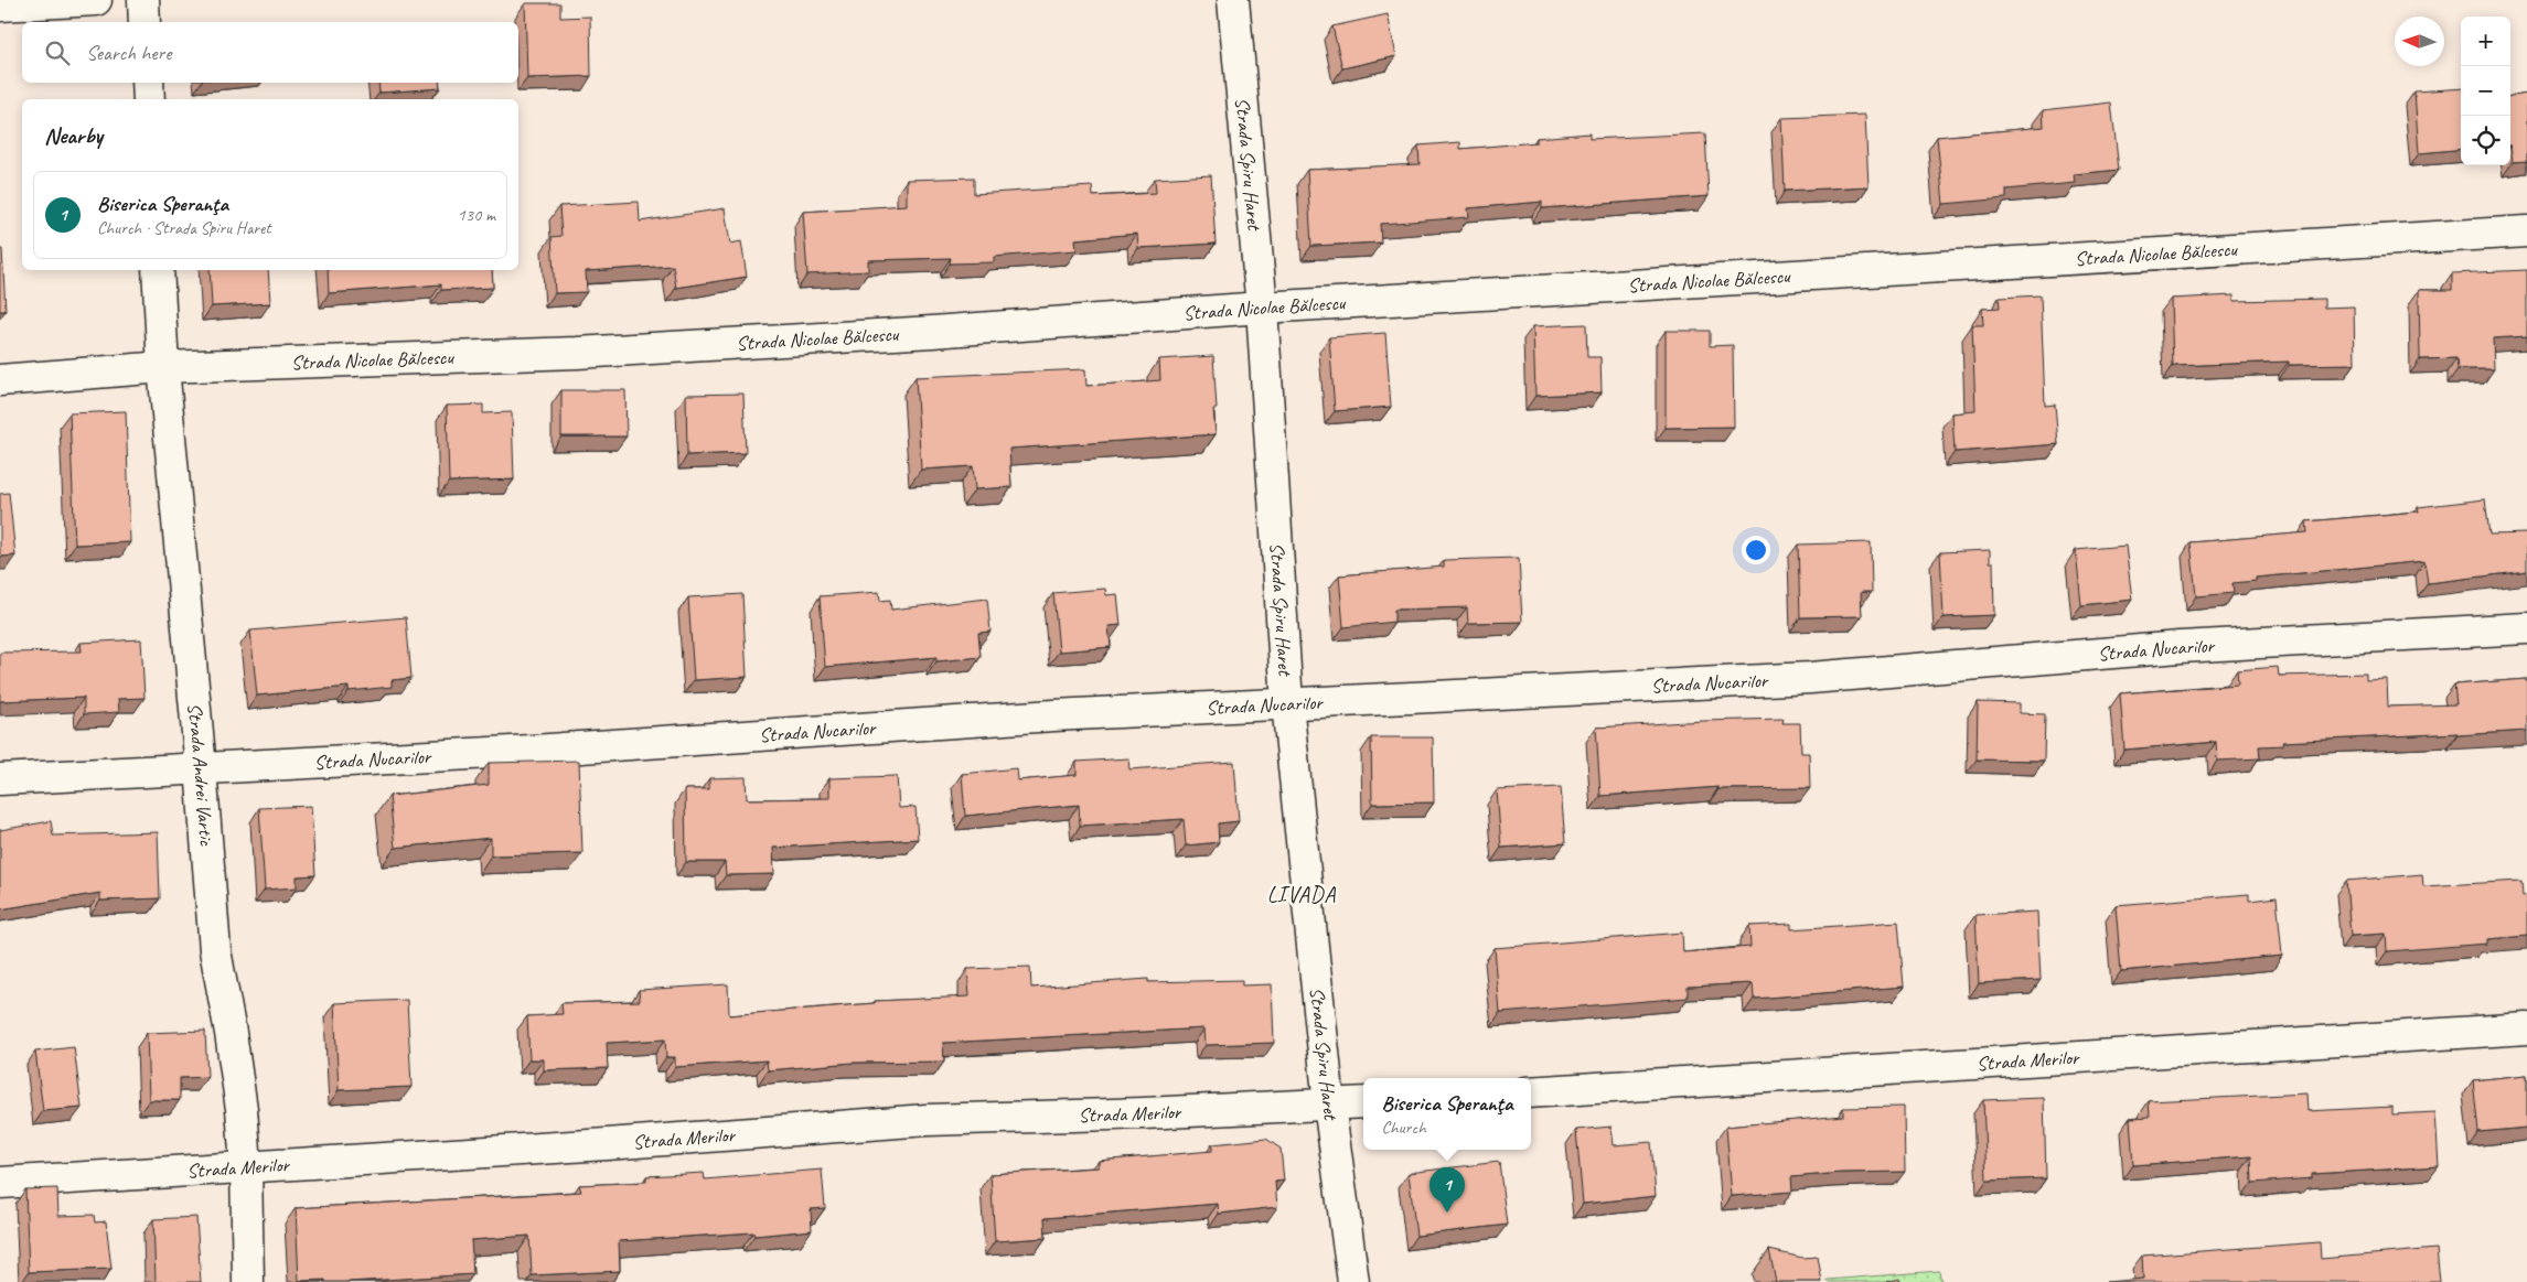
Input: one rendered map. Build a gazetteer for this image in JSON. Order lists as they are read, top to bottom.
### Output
{
  "streets": {
    "street": [
      "Strada Spiru Haret",
      "Strada Nicolae Bălcescu",
      "Strada Nucarilor",
      "Strada Andrei Vartic",
      "Strada Merilor"
    ]
  },
  "crossings": [
    ["Strada Spiru Haret", "Strada Nicolae Bălcescu"],
    ["Strada Spiru Haret", "Strada Nucarilor"],
    ["Strada Spiru Haret", "Strada Merilor"],
    ["Strada Nicolae Bălcescu", "Strada Andrei Vartic"],
    ["Strada Nucarilor", "Strada Andrei Vartic"],
    ["Strada Andrei Vartic", "Strada Merilor"]
  ],
  "districts": ["LIVADA"],
  "north": "left",
  "page": {
    "map_buttons": ["+", "−"],
    "search": "Search here",
    "heading": "Nearby",
    "list": [
      {
        "mark": "1",
        "name": "Biserica Speranţa",
        "note": "Church · Strada Spiru Haret",
        "value": "130 m"
      }
    ],
    "popup": ["Biserica Speranţa", "Church"],
    "pins": "1"
  }
}
